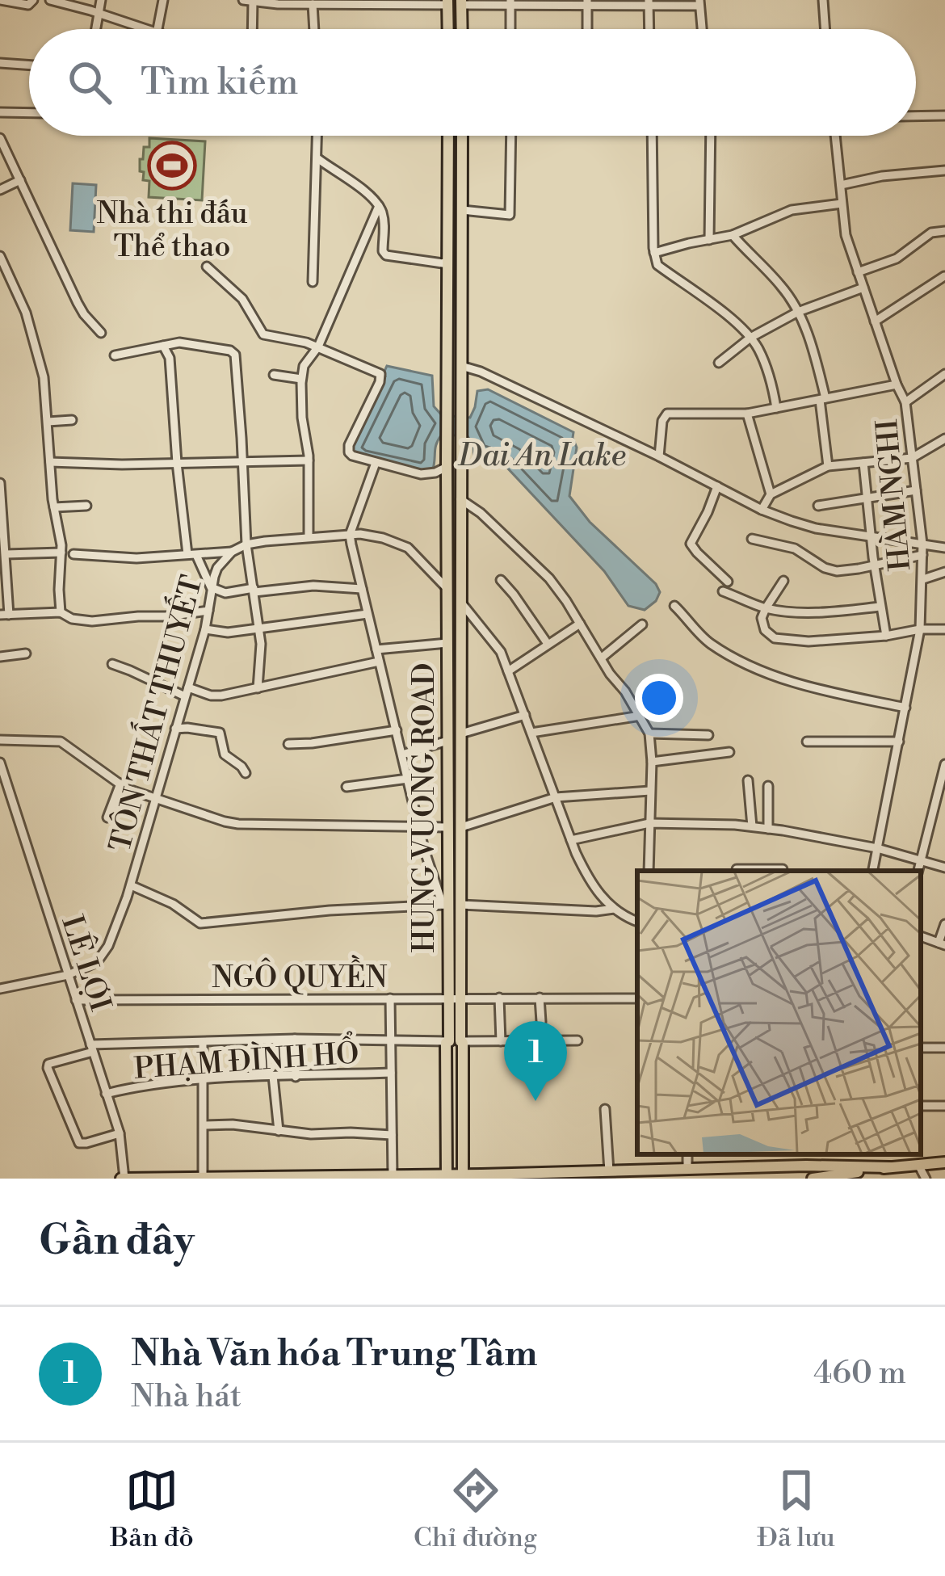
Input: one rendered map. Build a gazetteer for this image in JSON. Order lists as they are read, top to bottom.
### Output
{
  "streets": {
    "main road": ["HUNG VUONG ROAD"],
    "street": [
      "HÀM NGHI",
      "TÔN THẤT THUYẾT",
      "LÊ LỢI",
      "NGÔ QUYỀN",
      "PHẠM ĐÌNH HỔ"
    ]
  },
  "crossings": [
    ["TÔN THẤT THUYẾT", "HUNG VUONG ROAD"],
    ["TÔN THẤT THUYẾT", "LÊ LỢI"],
    ["HUNG VUONG ROAD", "NGÔ QUYỀN"],
    ["LÊ LỢI", "NGÔ QUYỀN"],
    ["LÊ LỢI", "PHẠM ĐÌNH HỔ"]
  ],
  "water": ["Dai An Lake"],
  "places": {
    "sports": ["Nhà thi đấu Thể thao"]
  },
  "page": {
    "search": "Tìm kiếm",
    "pins": "1",
    "heading": "Gần đây",
    "list": [
      {
        "mark": "1",
        "name": "Nhà Văn hóa Trung Tâm",
        "note": "Nhà hát",
        "value": "460 m"
      }
    ],
    "nav": ["Bản đồ", "Chỉ đường", "Đã lưu"]
  }
}
